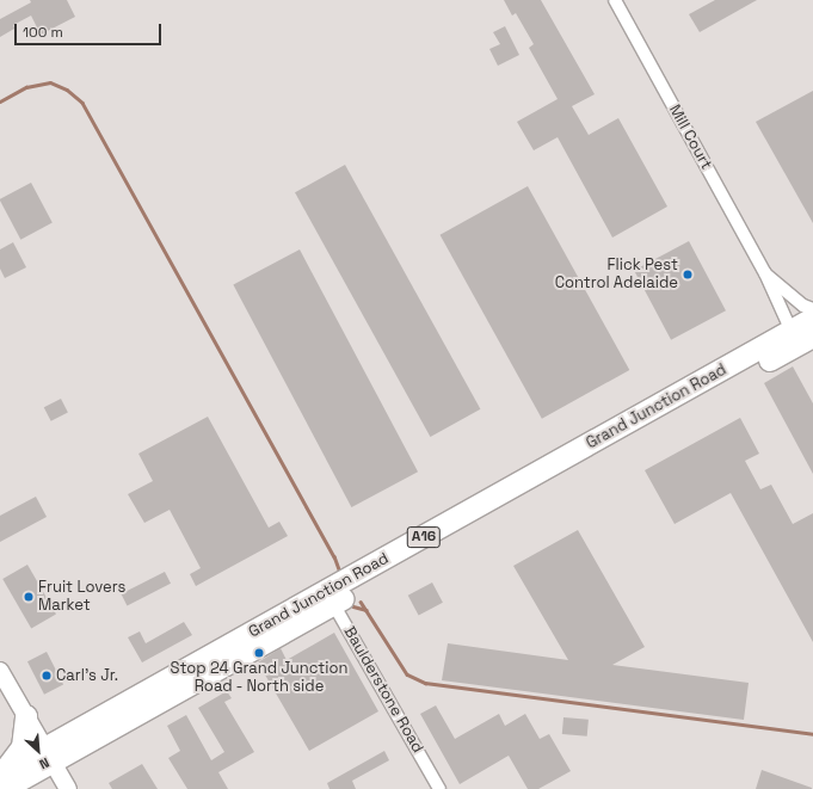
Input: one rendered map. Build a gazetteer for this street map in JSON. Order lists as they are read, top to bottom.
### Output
{
  "streets": {
    "highway": ["Grand Junction Road", "A16"],
    "street": ["Mill Court", "Baulderstone Road"]
  },
  "crossings": [
    ["Mill Court", "Grand Junction Road"],
    ["Grand Junction Road", "Baulderstone Road"]
  ],
  "places": [
    "Flick Pest Control Adelaide",
    "Fruit Lovers Market",
    "Stop 24 Grand Junction Road - North side",
    "Carl's Jr."
  ],
  "scale_bar": "100 m",
  "north": "bottom right"
}
